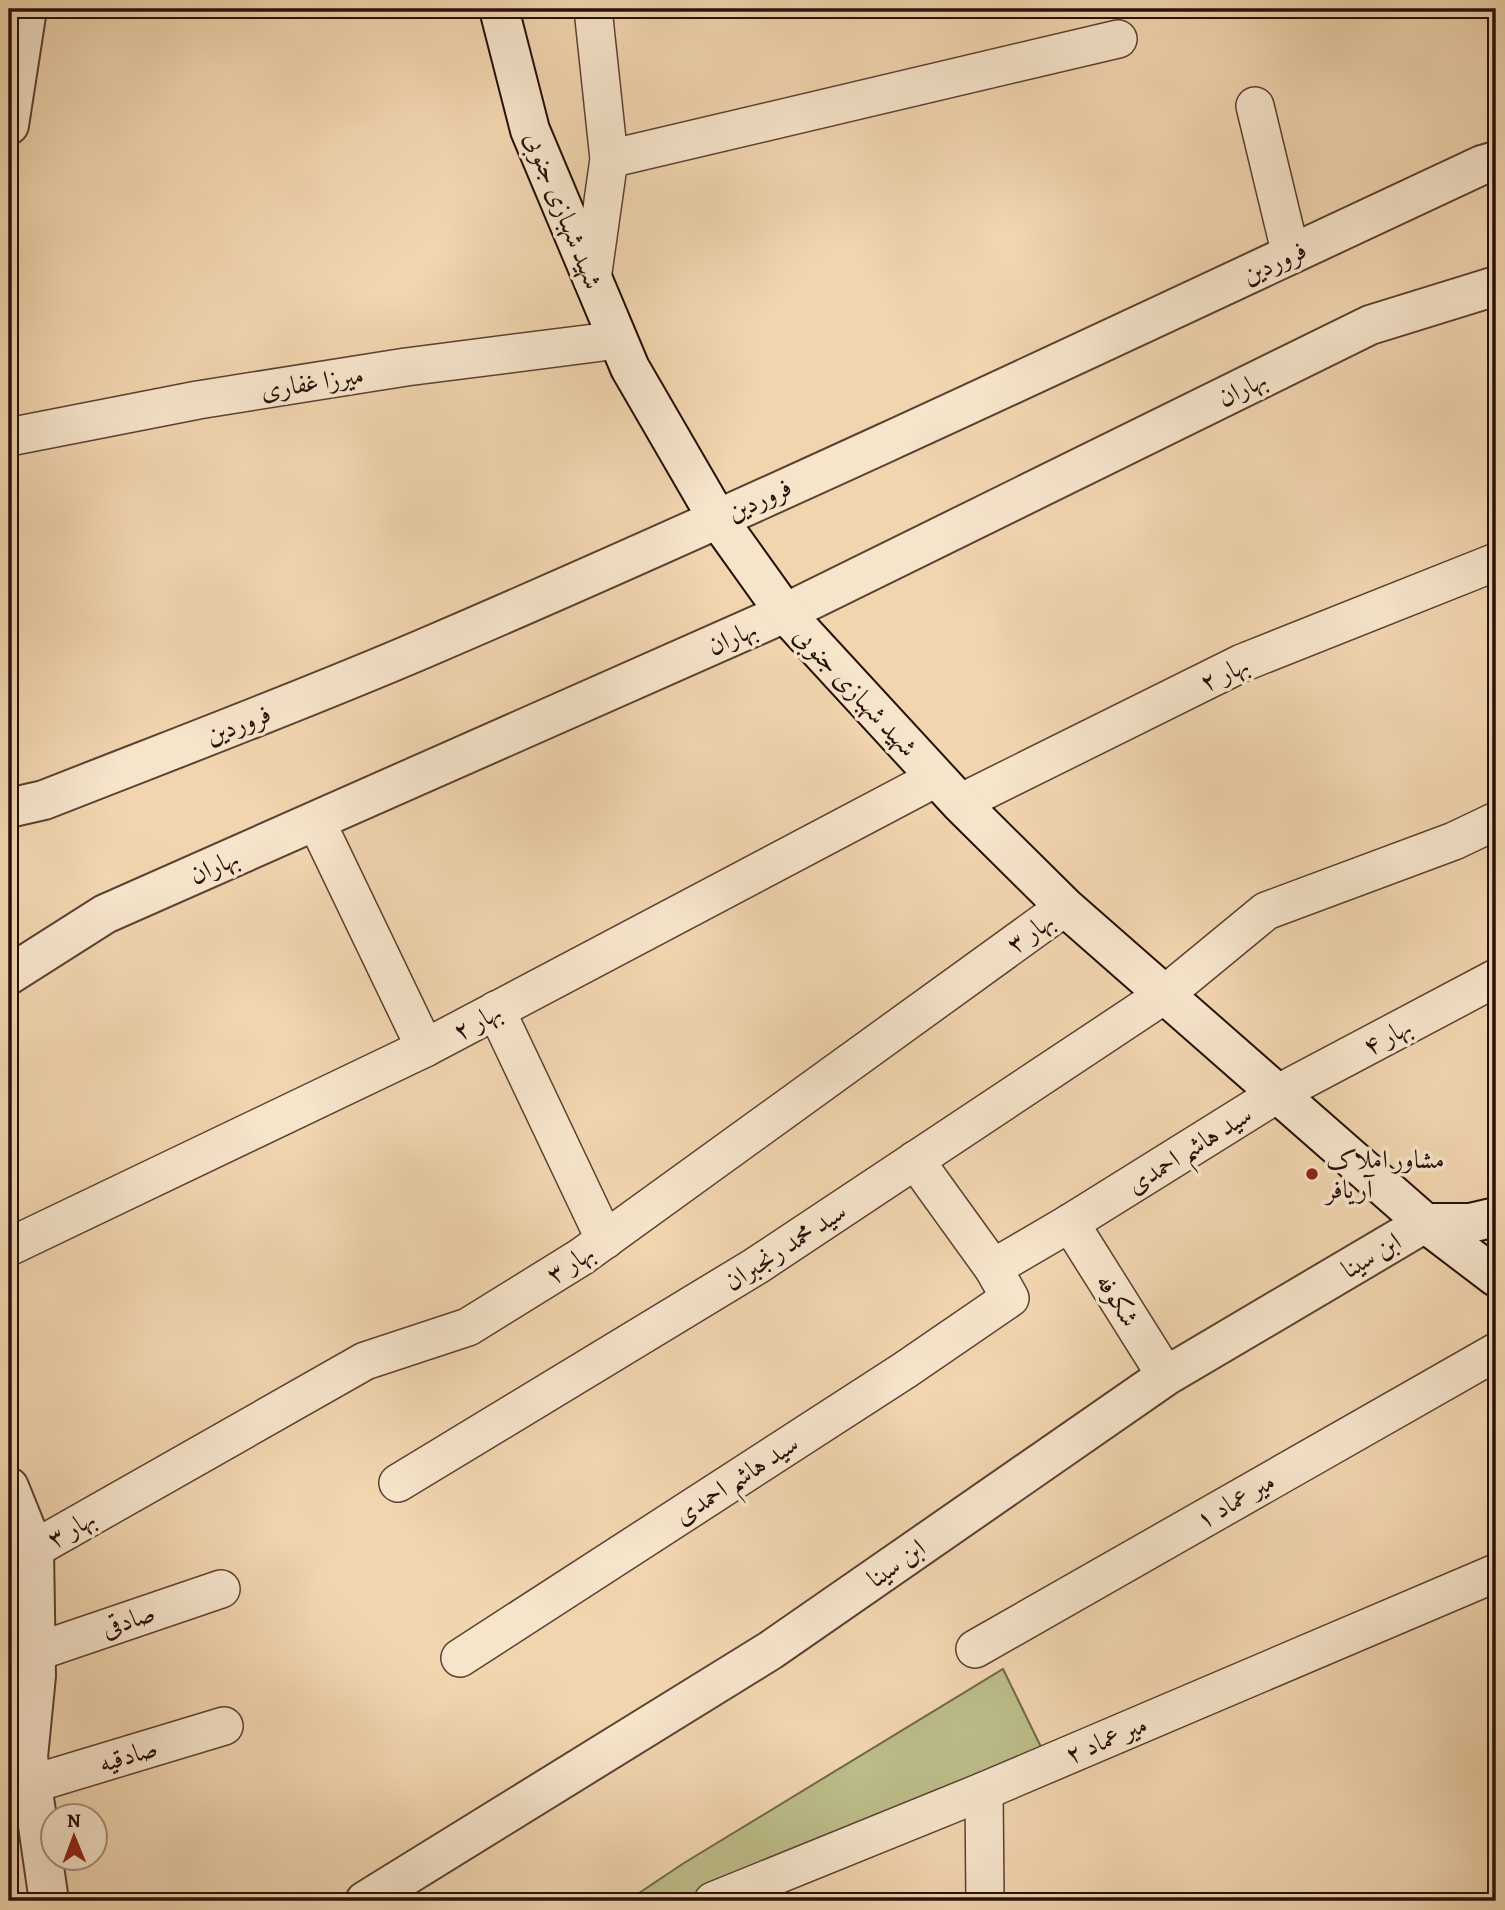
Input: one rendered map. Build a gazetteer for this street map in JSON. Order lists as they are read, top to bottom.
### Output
{
  "streets": {
    "street": [
      "شهید شهبازی جنوبی",
      "فروردین",
      "میرزا غفاری",
      "بهاران",
      "بهار ۲",
      "بهار ۳",
      "بهار ۴",
      "سید هاشم احمدی",
      "سید محمد رنجبران",
      "ابن سینا",
      "شکوفه",
      "میر عماد ۱",
      "صادقی",
      "میر عماد ۲",
      "صادقیه"
    ]
  },
  "crossings": [
    ["شهید شهبازی جنوبی", "فروردین"],
    ["شهید شهبازی جنوبی", "میرزا غفاری"],
    ["شهید شهبازی جنوبی", "بهاران"],
    ["شهید شهبازی جنوبی", "بهار ۲"],
    ["شهید شهبازی جنوبی", "بهار ۳"],
    ["شهید شهبازی جنوبی", "بهار ۴"],
    ["شهید شهبازی جنوبی", "سید هاشم احمدی"],
    ["شهید شهبازی جنوبی", "سید محمد رنجبران"],
    ["شهید شهبازی جنوبی", "ابن سینا"],
    ["بهار ۴", "سید هاشم احمدی"],
    ["سید هاشم احمدی", "شکوفه"],
    ["ابن سینا", "شکوفه"]
  ],
  "places": ["مشاور املاک آریافر"],
  "north": "top"
}
